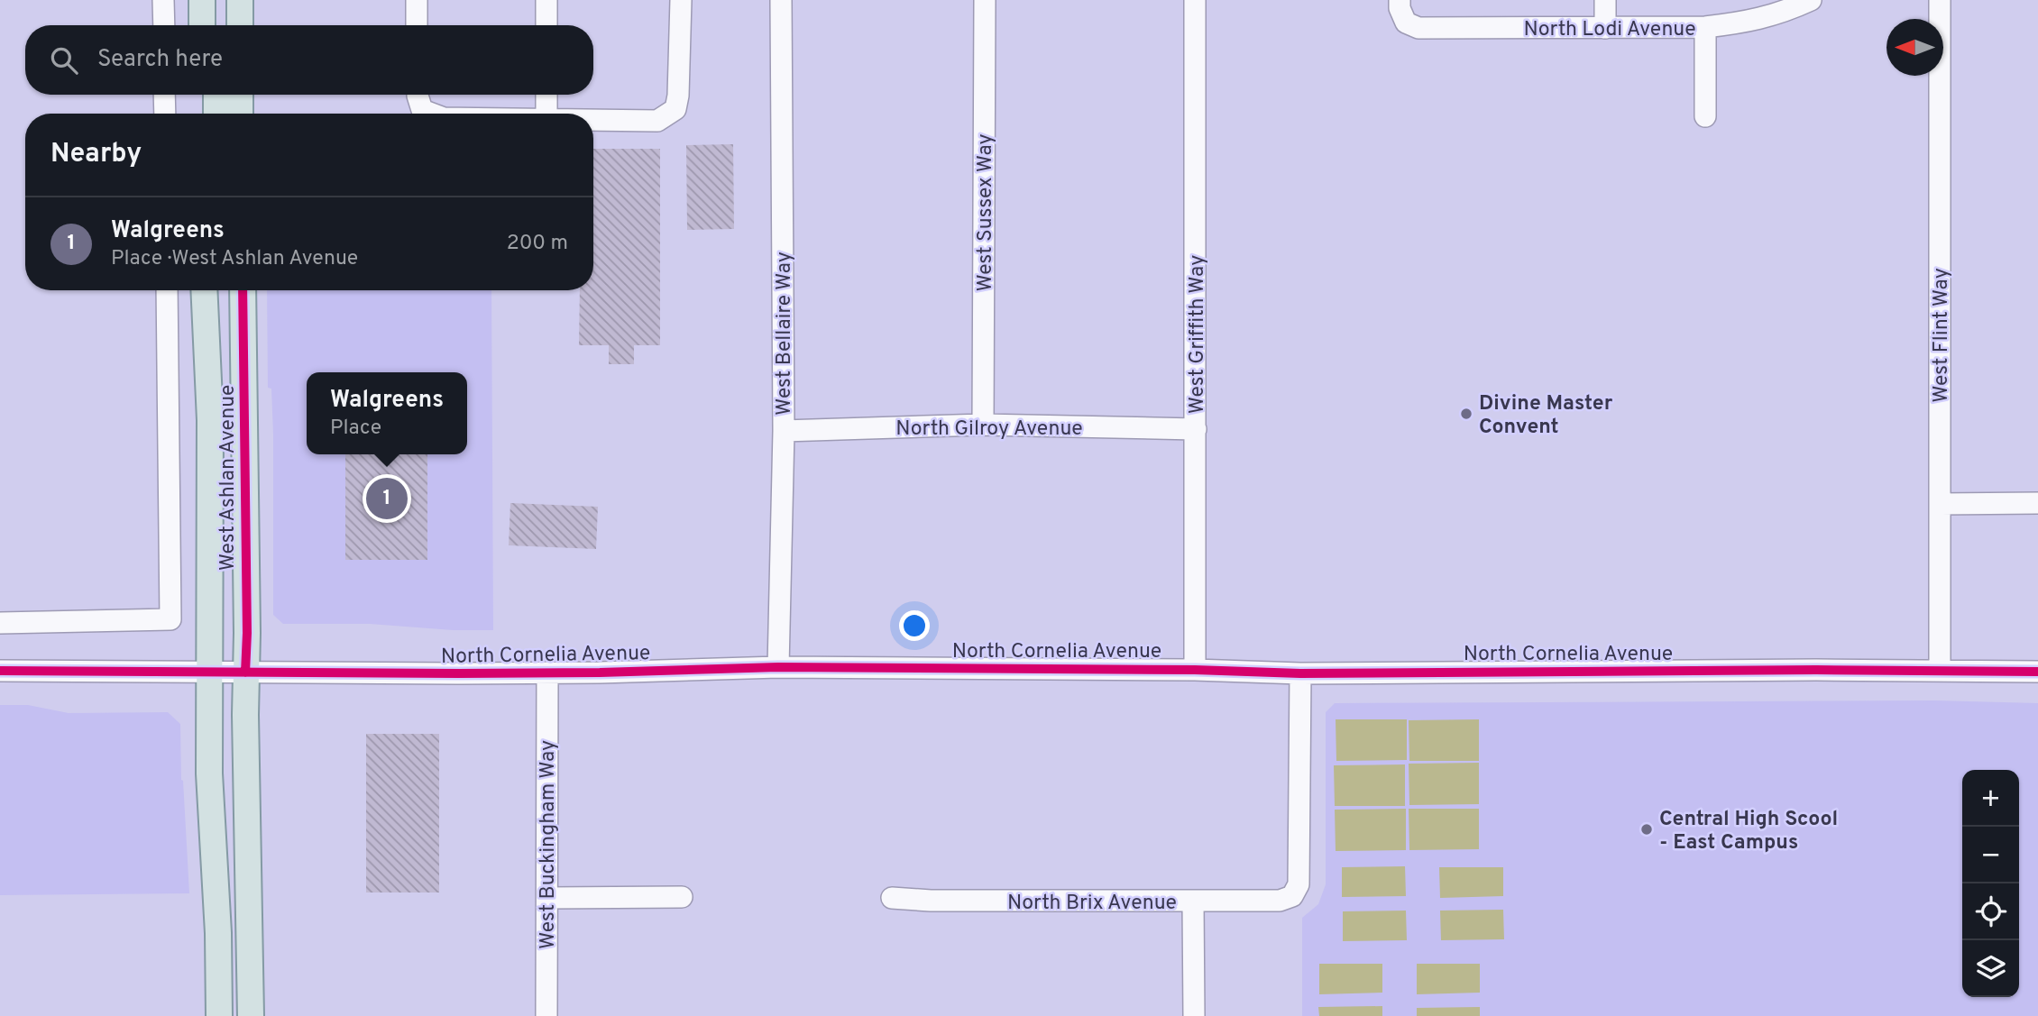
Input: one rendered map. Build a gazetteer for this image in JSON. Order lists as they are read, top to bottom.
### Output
{
  "streets": {
    "main road": ["West Ashlan Avenue"],
    "street": [
      "North Lodi Avenue",
      "West Sussex Way",
      "West Bellaire Way",
      "West Griffith Way",
      "West Flint Way",
      "North Gilroy Avenue",
      "North Cornelia Avenue",
      "West Buckingham Way",
      "North Brix Avenue"
    ]
  },
  "crossings": [
    ["West Sussex Way", "North Gilroy Avenue"],
    ["West Bellaire Way", "North Gilroy Avenue"],
    ["West Bellaire Way", "North Cornelia Avenue"],
    ["West Griffith Way", "North Gilroy Avenue"],
    ["West Griffith Way", "North Cornelia Avenue"],
    ["West Flint Way", "North Cornelia Avenue"],
    ["West Ashlan Avenue", "North Cornelia Avenue"],
    ["North Cornelia Avenue", "West Buckingham Way"],
    ["North Cornelia Avenue", "North Brix Avenue"]
  ],
  "places": ["Divine Master Convent", "Central High Scool - East Campus"],
  "north": "left",
  "page": {
    "search": "Search here",
    "heading": "Nearby",
    "list": [
      {
        "mark": "1",
        "name": "Walgreens",
        "note": "Place · West Ashlan Avenue",
        "value": "200 m"
      }
    ],
    "popup": ["Walgreens", "Place"],
    "pins": "1",
    "map_buttons": ["+", "−"]
  }
}
